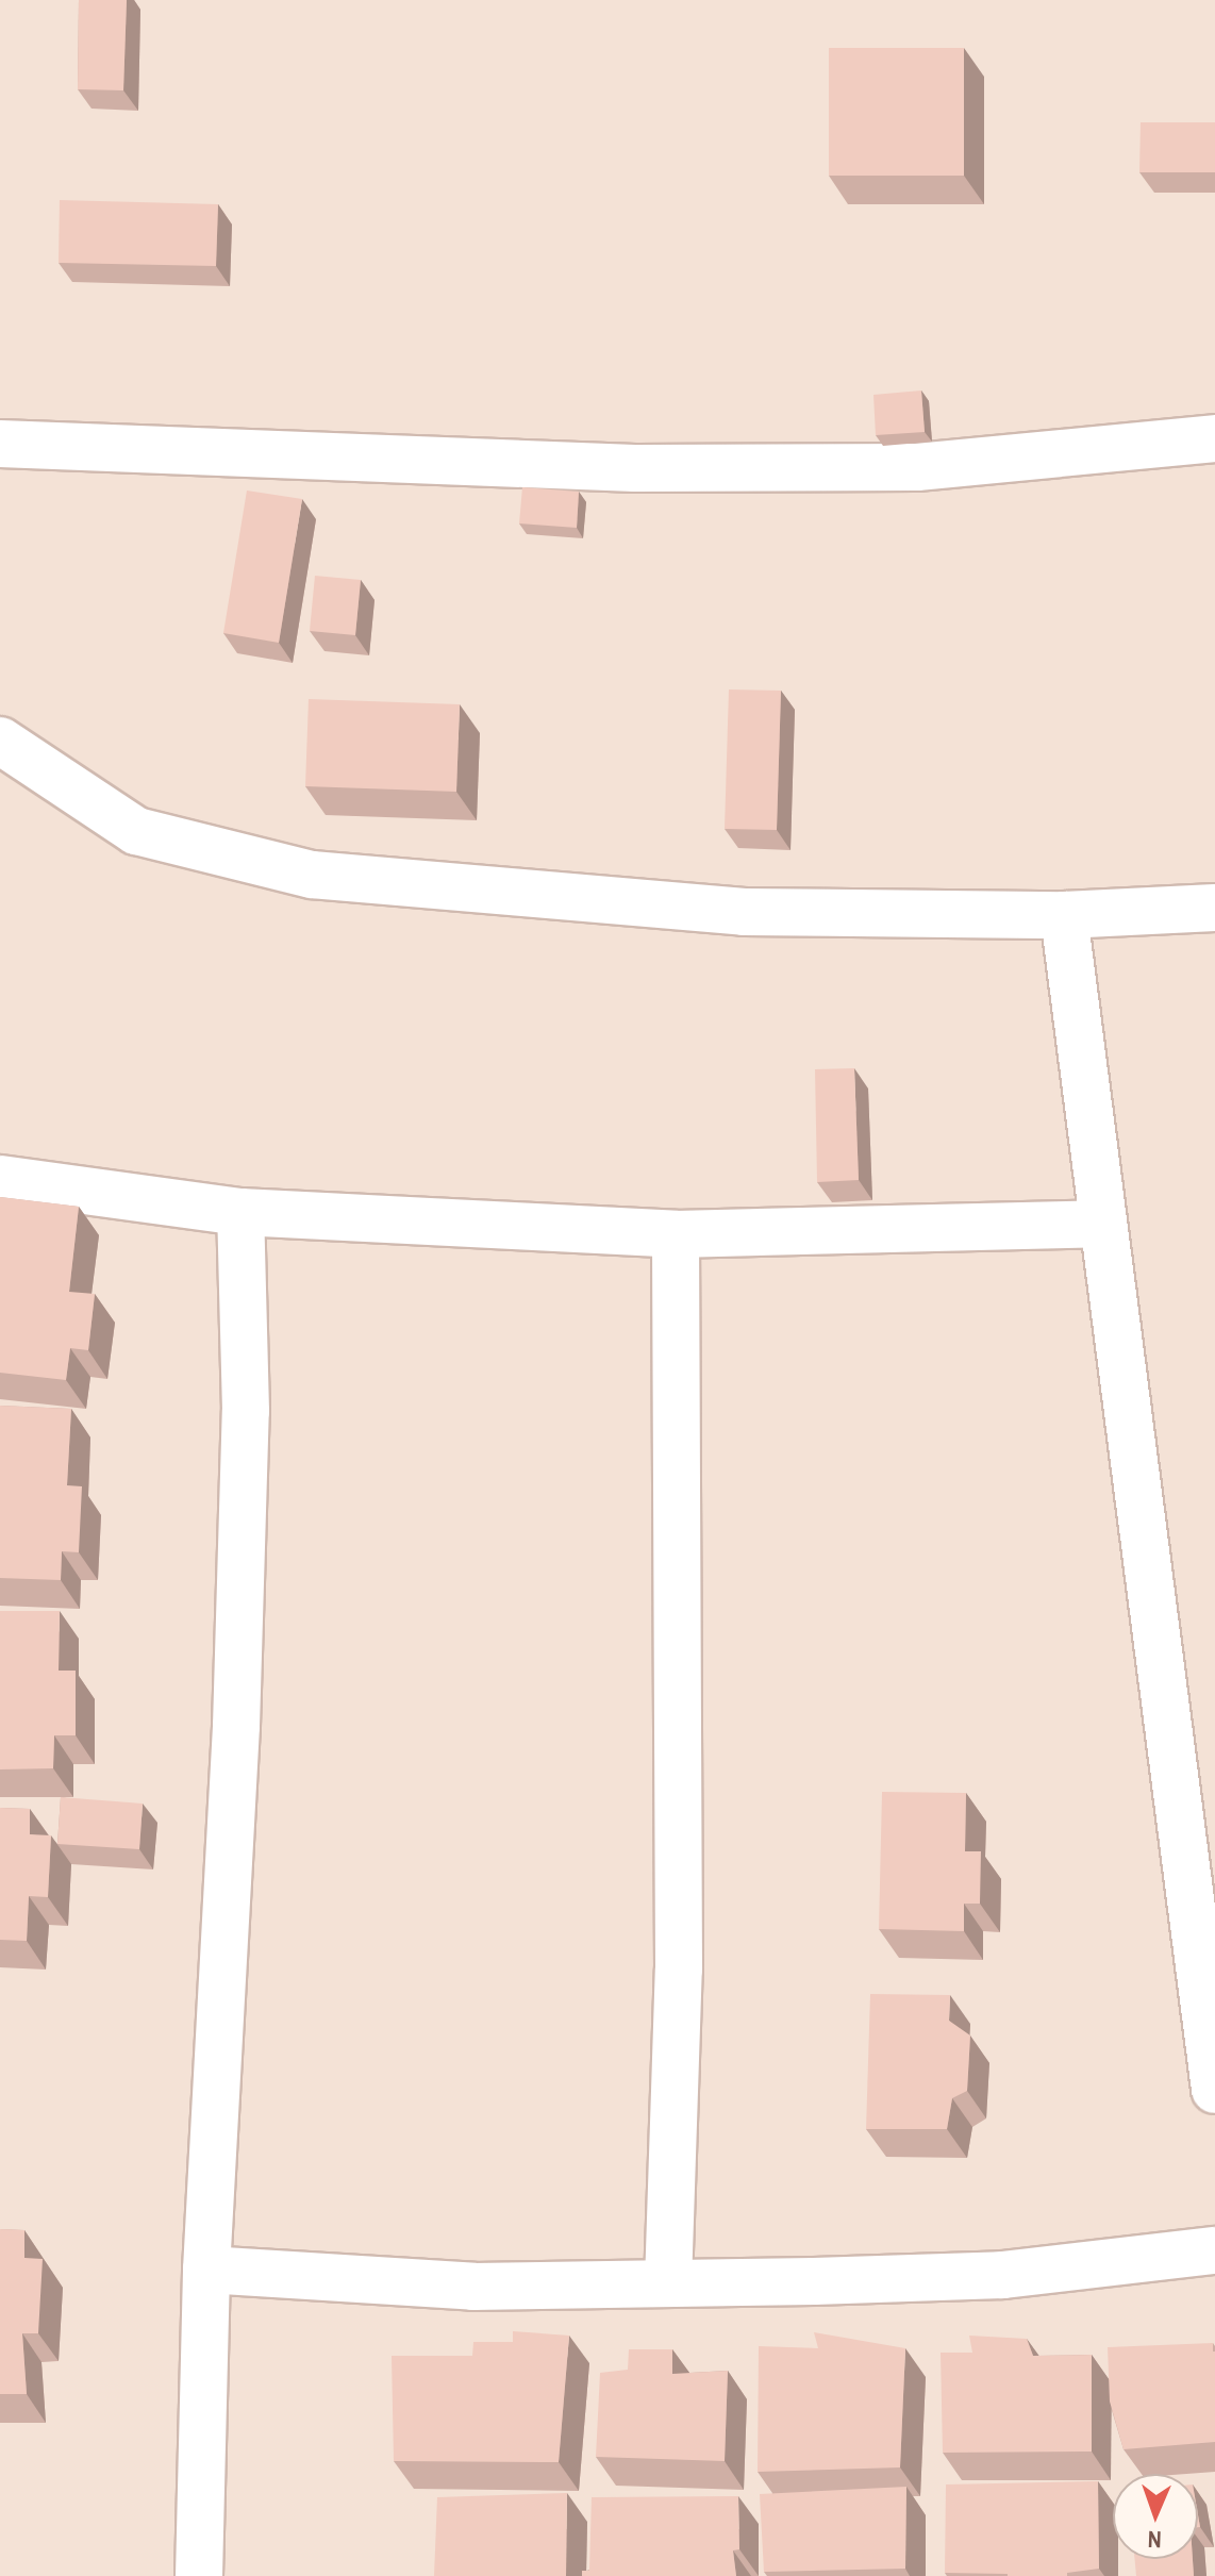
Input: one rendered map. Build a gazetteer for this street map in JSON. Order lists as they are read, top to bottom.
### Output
{
  "north": "bottom"
}
